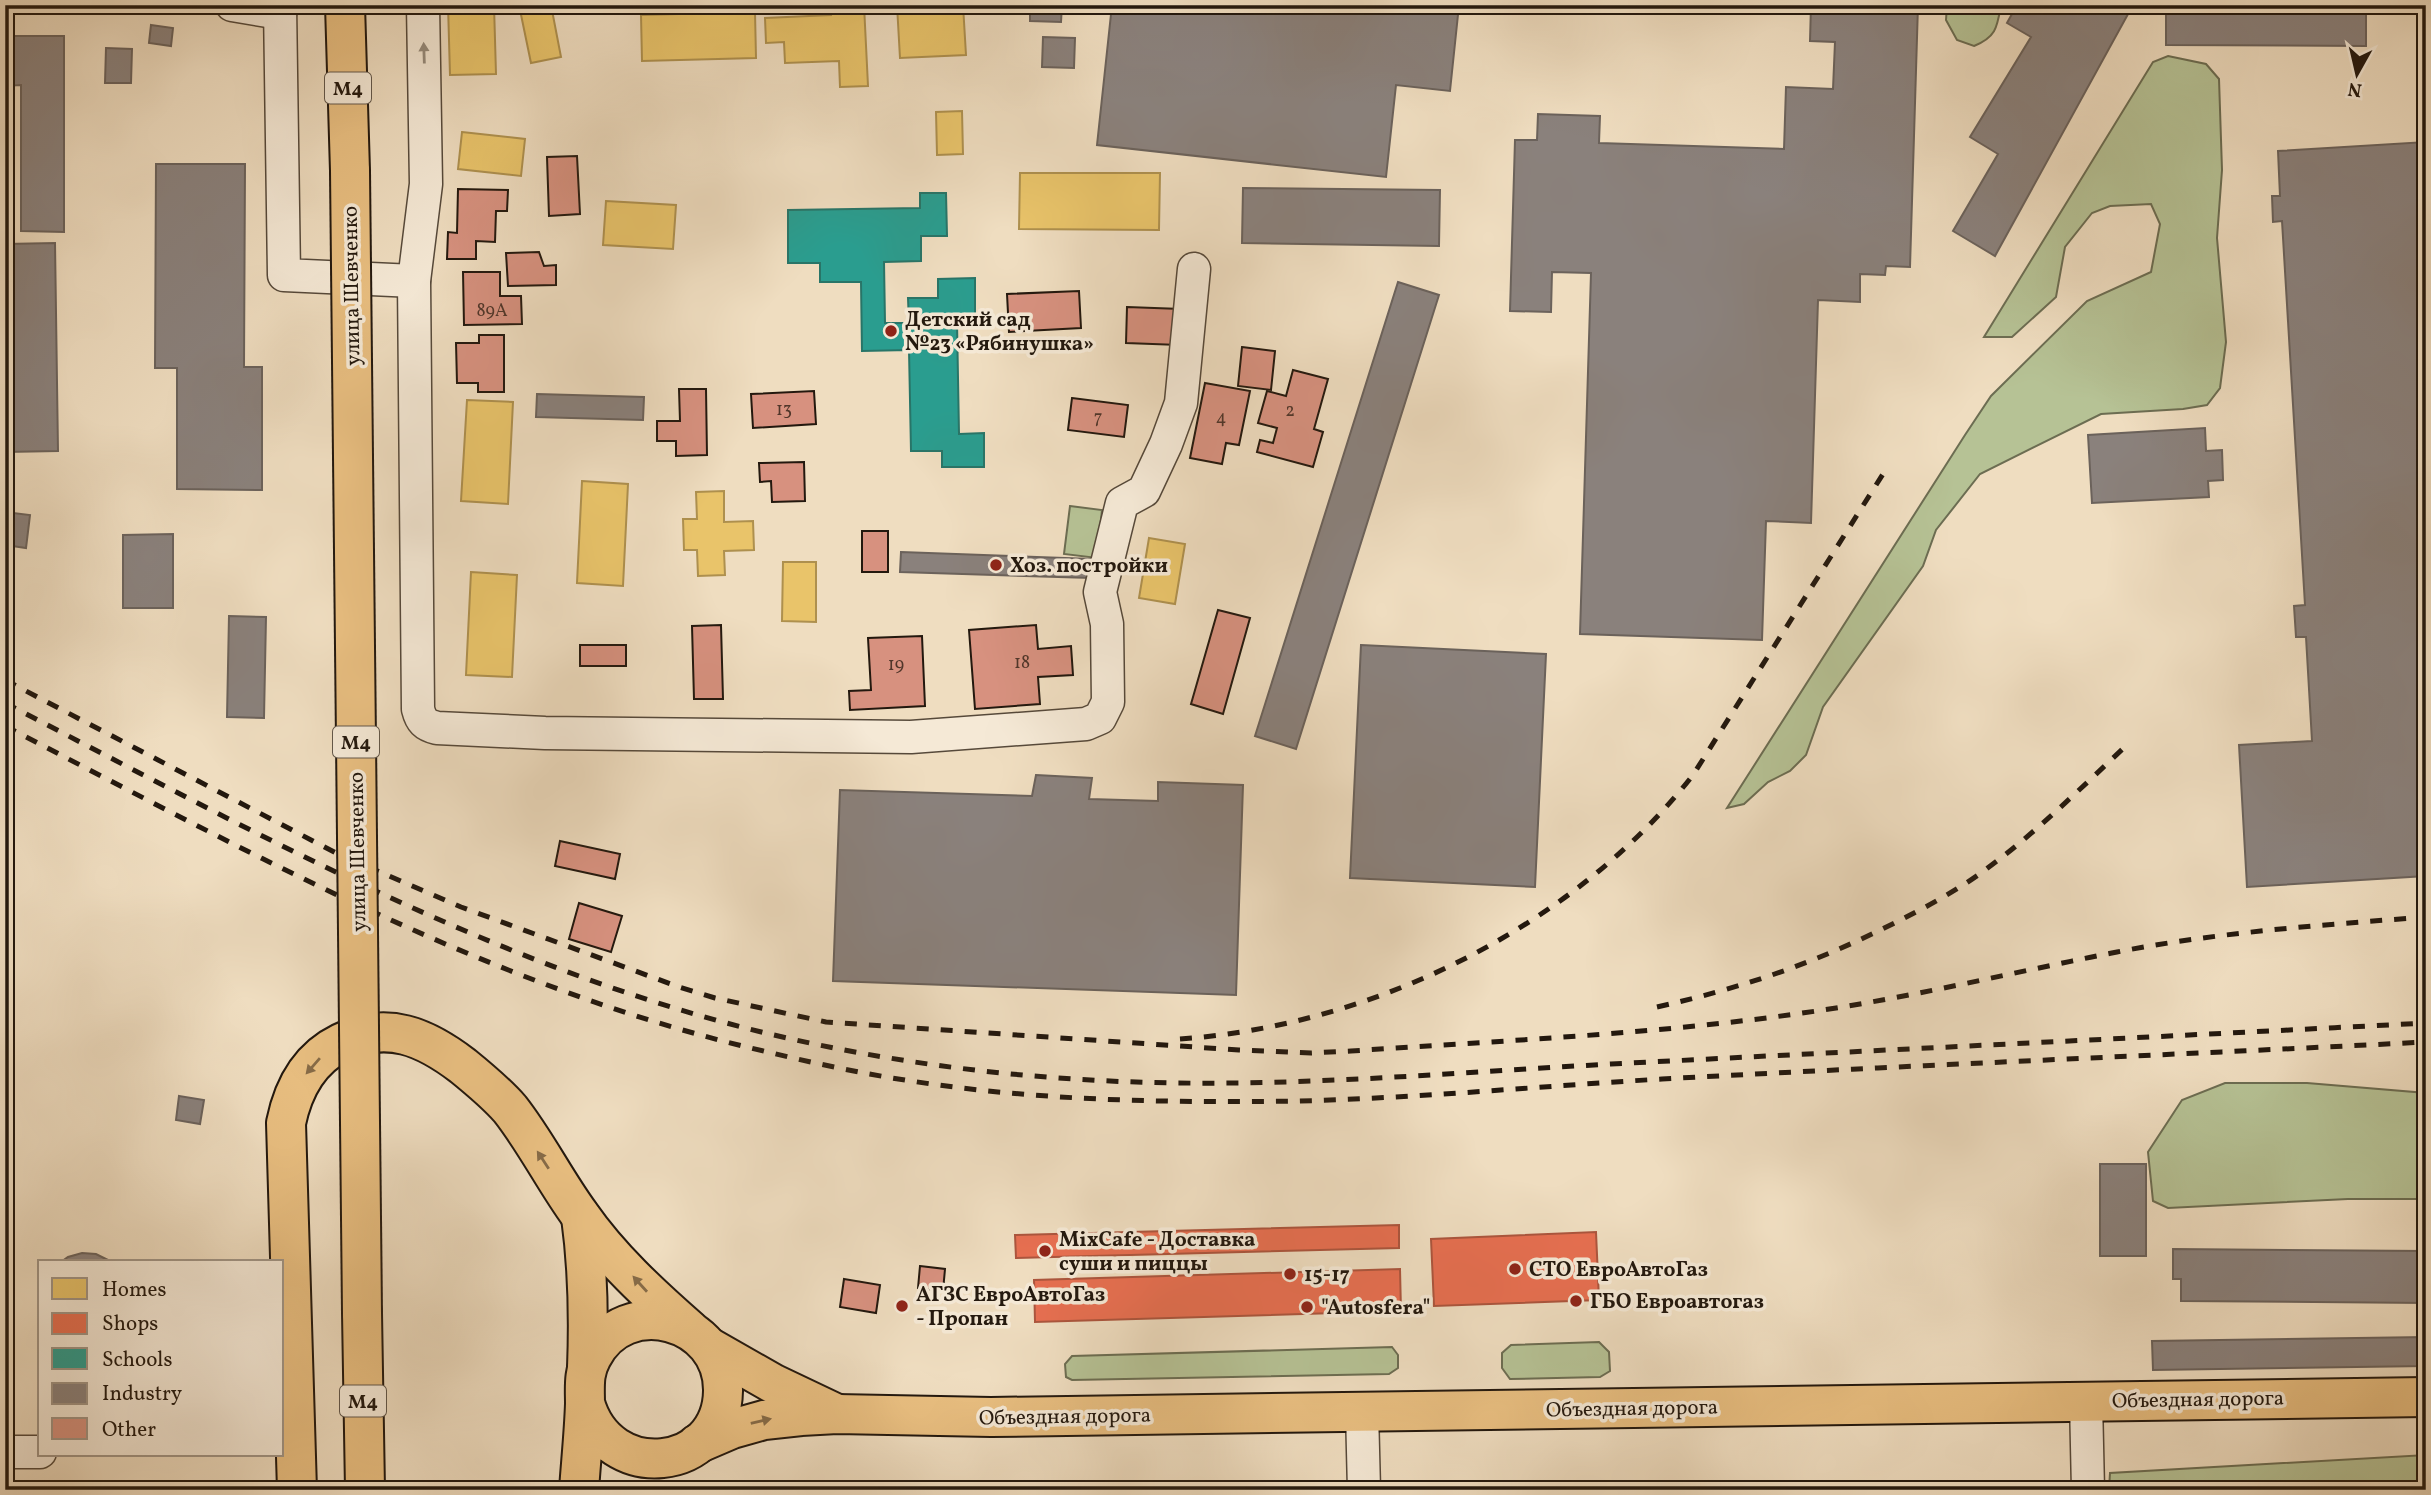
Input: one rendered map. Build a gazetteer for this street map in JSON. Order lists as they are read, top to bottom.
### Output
{
  "streets": {
    "main road": ["M4", "улица Шевченко", "Объездная дорога"]
  },
  "places": [
    "Детский сад №23 «Рябинушка»",
    "Хоз. постройки",
    "MixCafe - Доставка суши и пиццы",
    "СТО ЕвроАвтоГаз",
    "15-17",
    "ГБО Евроавтогаз",
    "АГЗС ЕвроАвтоГаз - Пропан",
    "\"Autosfera\""
  ],
  "house_numbers": [
    "89А",
    "13",
    "2",
    "7",
    "4",
    "18",
    "19"
  ],
  "legend": [
    "Homes",
    "Shops",
    "Schools",
    "Industry",
    "Other"
  ],
  "north": "bottom"
}
